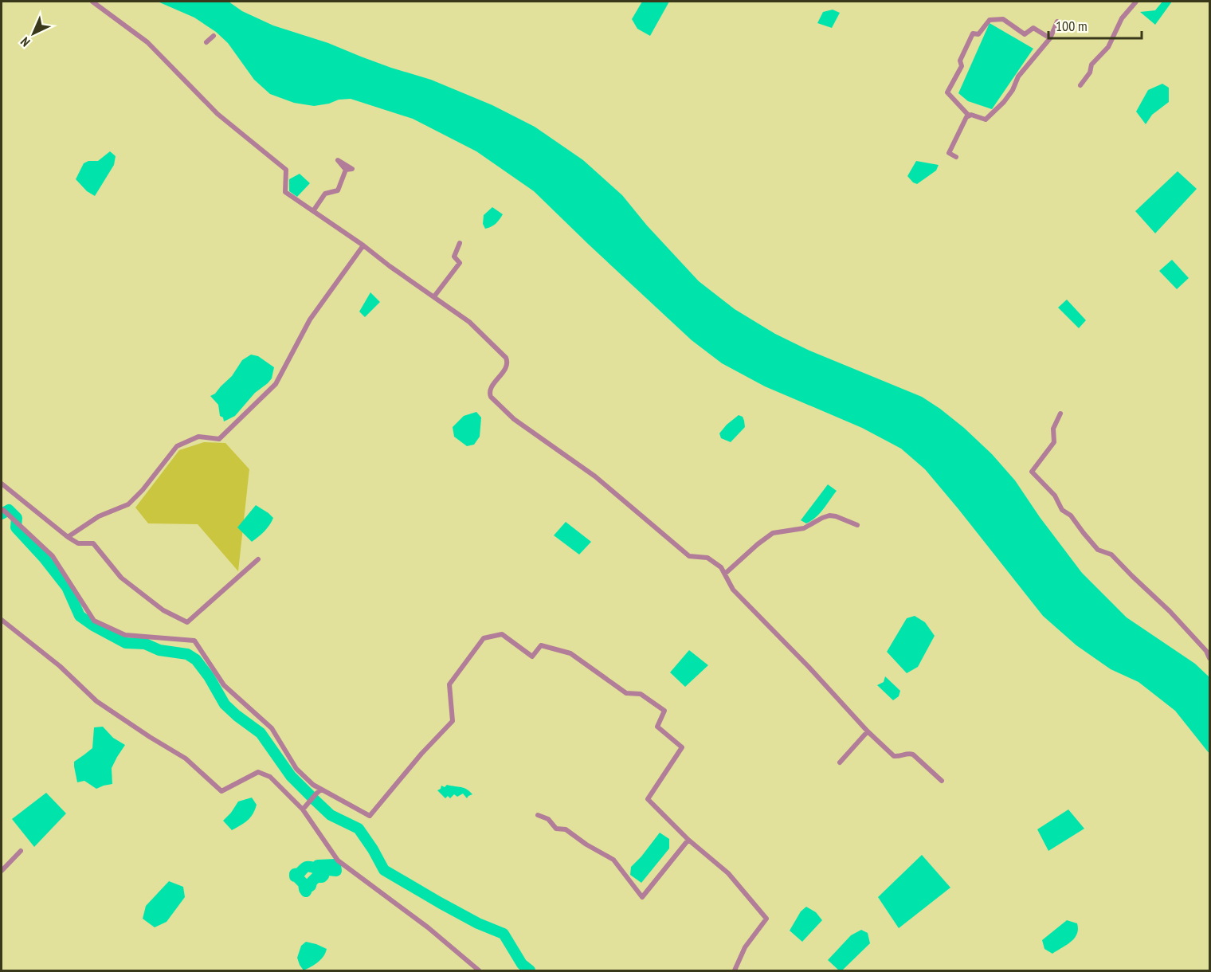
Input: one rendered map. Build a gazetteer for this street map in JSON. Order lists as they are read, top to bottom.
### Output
{
  "scale_bar": "100 m",
  "north": "bottom left"
}
